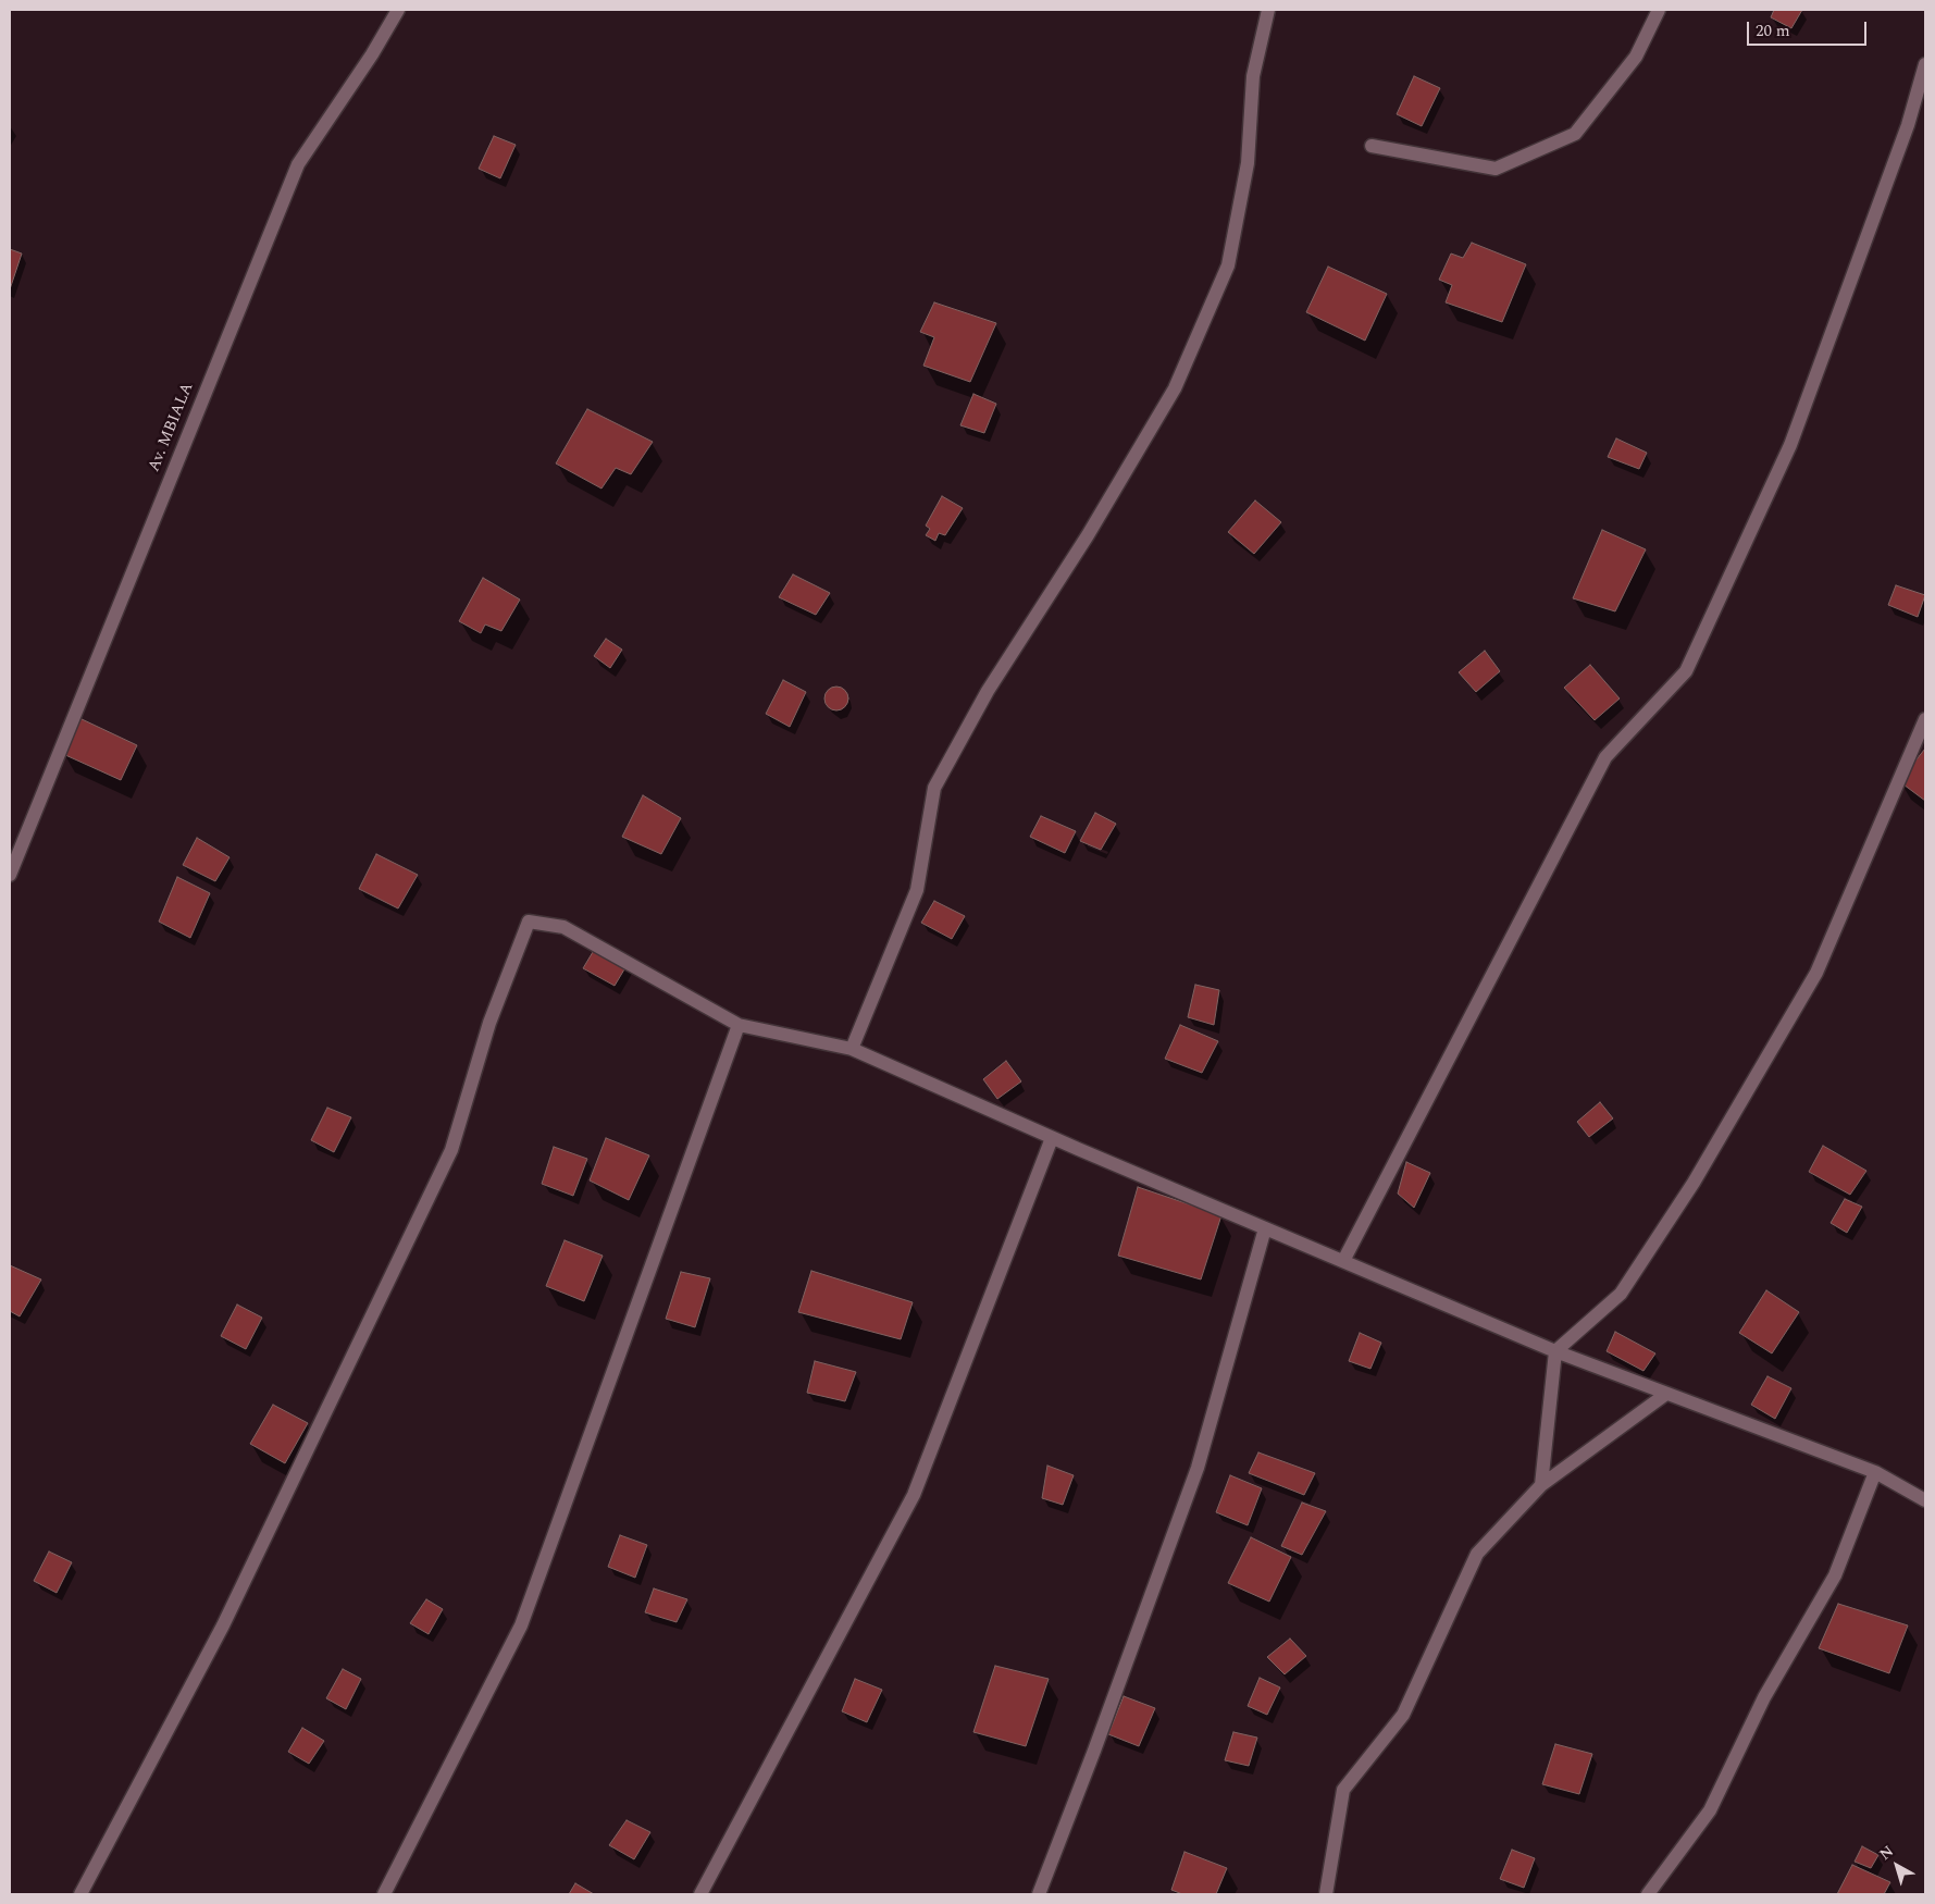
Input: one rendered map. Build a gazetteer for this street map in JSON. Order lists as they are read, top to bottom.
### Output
{
  "streets": {
    "street": ["Av. MBIALA"]
  },
  "scale_bar": "20 m",
  "north": "top left"
}
